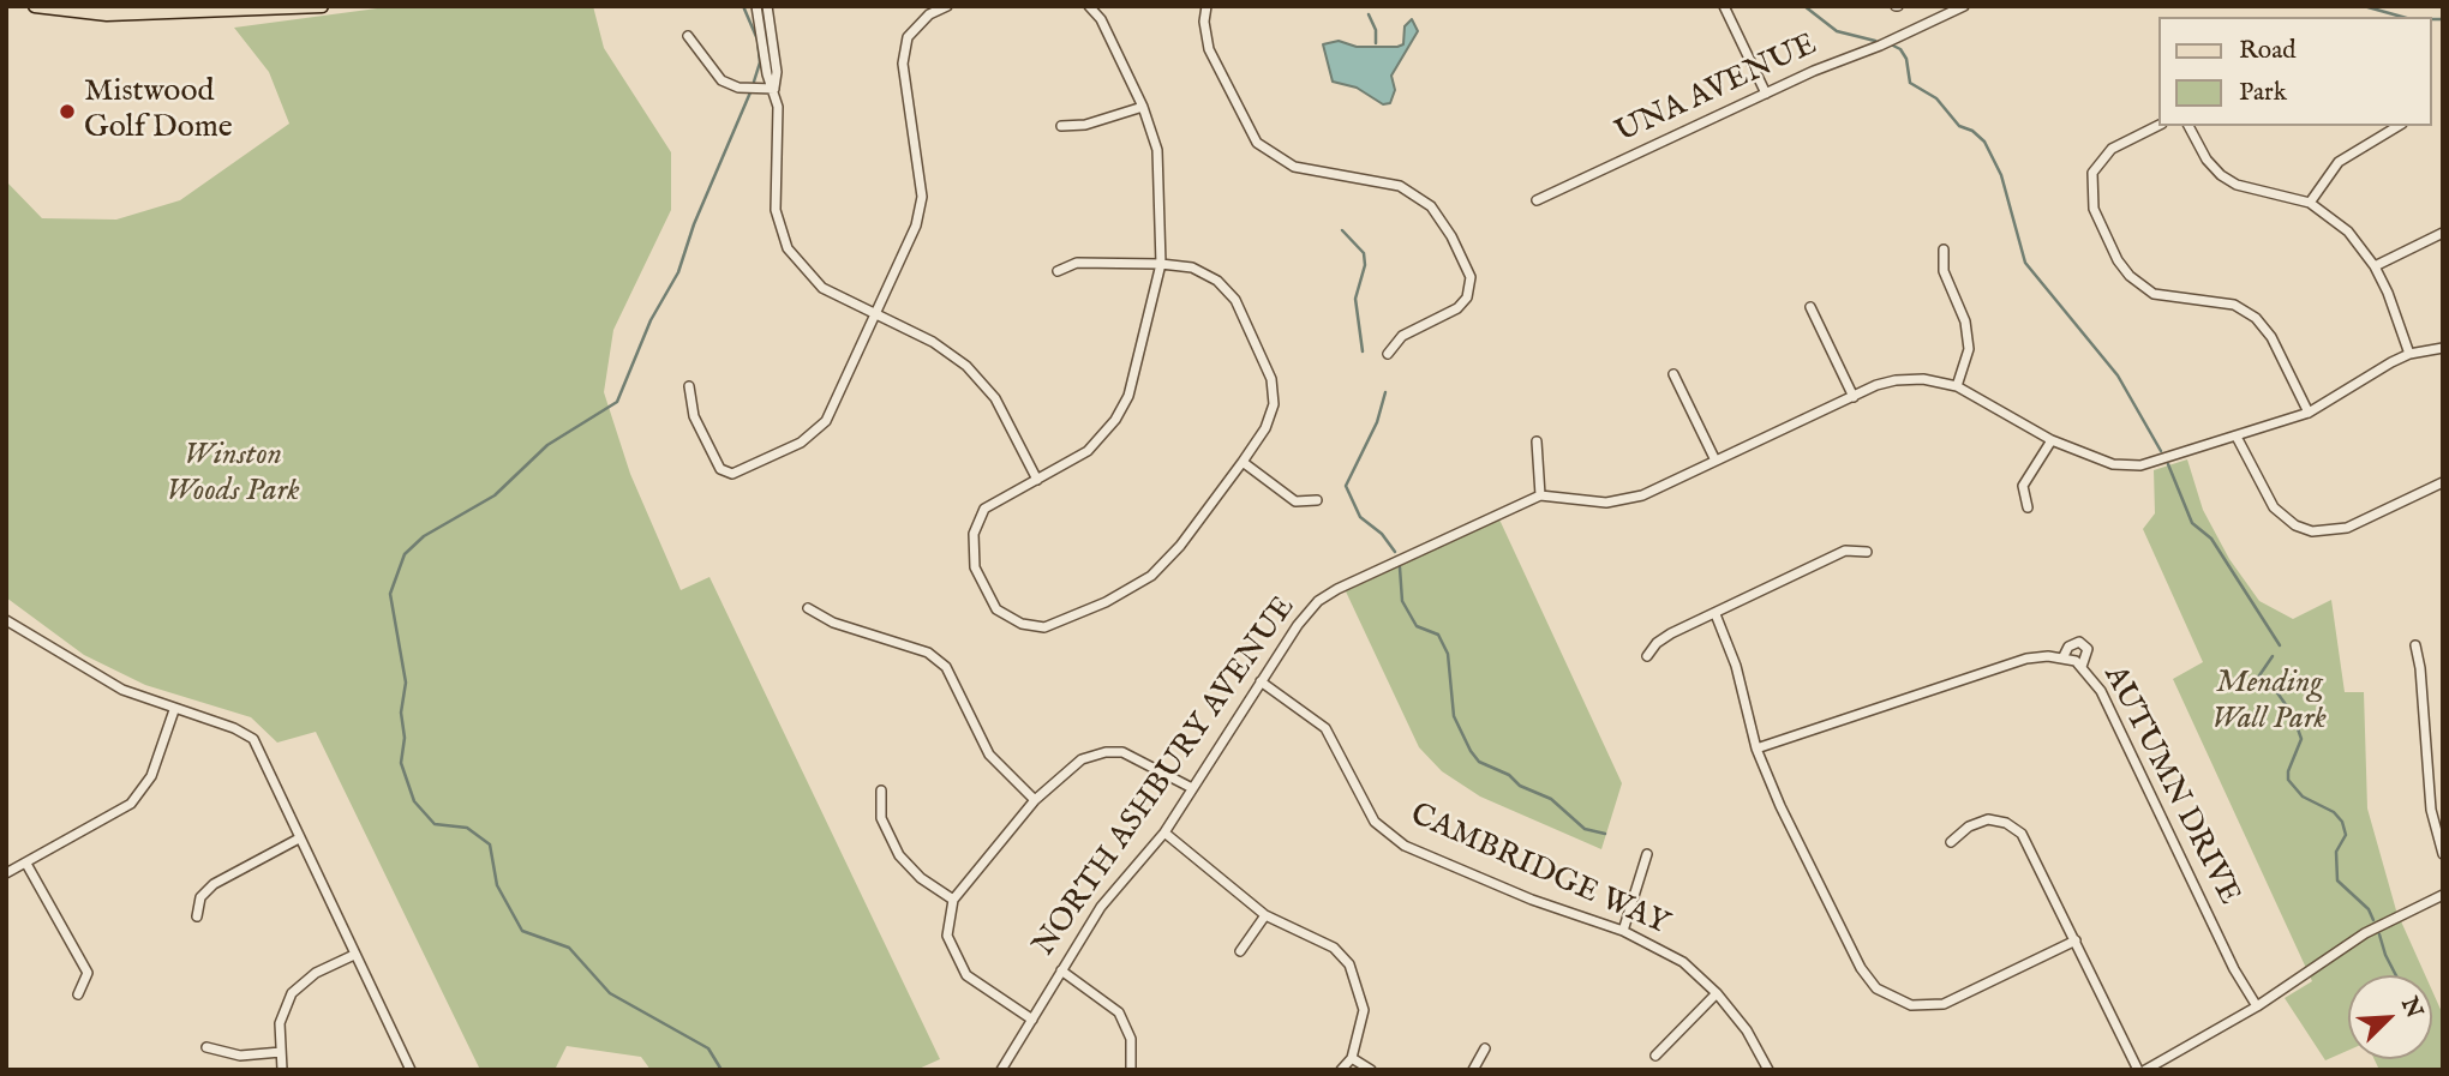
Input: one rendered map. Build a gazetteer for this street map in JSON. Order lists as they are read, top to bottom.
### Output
{
  "streets": {
    "street": [
      "UNA AVENUE",
      "NORTH ASHBURY AVENUE",
      "AUTUMN DRIVE",
      "CAMBRIDGE WAY"
    ]
  },
  "crossings": [
    ["NORTH ASHBURY AVENUE", "CAMBRIDGE WAY"]
  ],
  "parks": ["Winston Woods Park", "Mending Wall Park"],
  "places": ["Mistwood Golf Dome"],
  "legend": ["Road", "Park"],
  "north": "top right"
}
